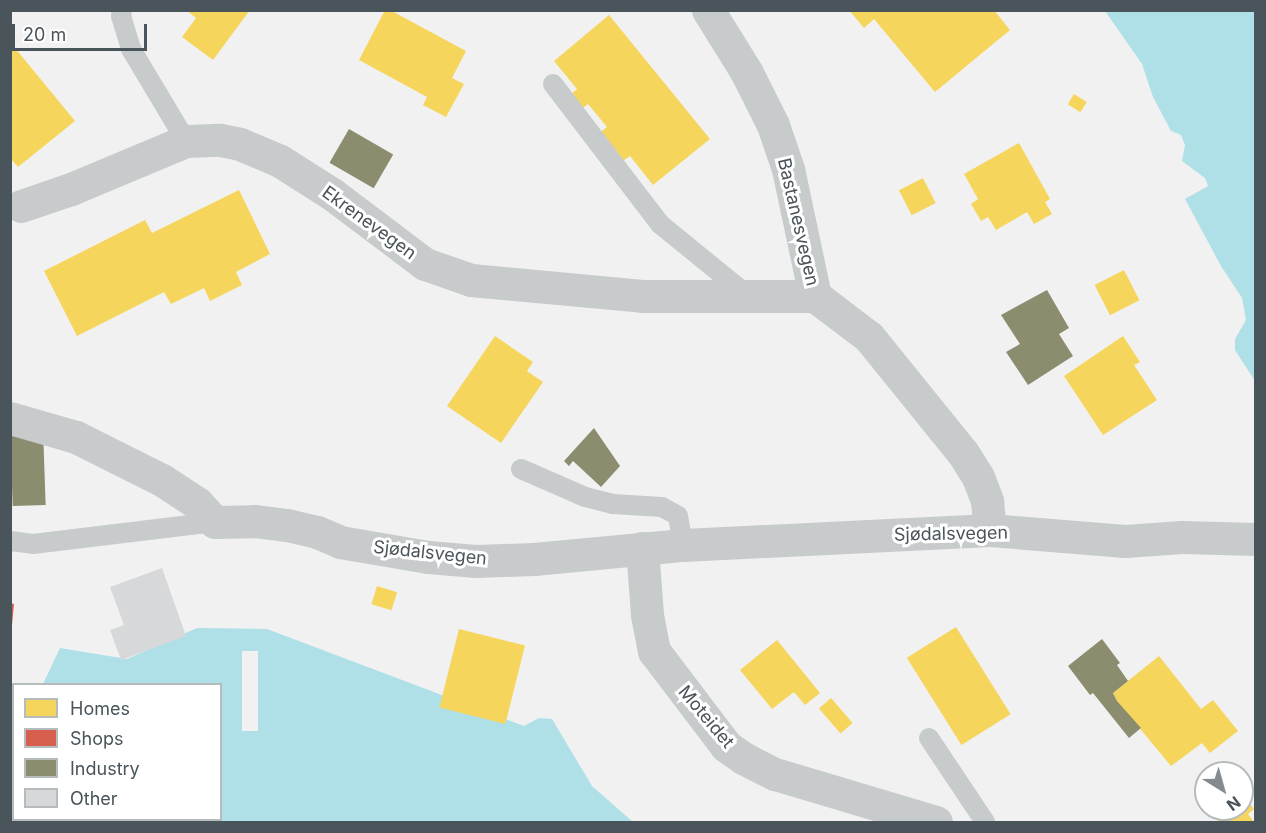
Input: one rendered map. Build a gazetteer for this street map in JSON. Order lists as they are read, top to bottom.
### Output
{
  "streets": {
    "street": [
      "Bastanesvegen",
      "Ekrenevegen",
      "Sjødalsvegen",
      "Moteidet"
    ]
  },
  "crossings": [
    ["Bastanesvegen", "Ekrenevegen"],
    ["Bastanesvegen", "Sjødalsvegen"],
    ["Sjødalsvegen", "Moteidet"]
  ],
  "legend": [
    "Homes",
    "Shops",
    "Industry",
    "Other"
  ],
  "scale_bar": "20 m",
  "north": "bottom right"
}
